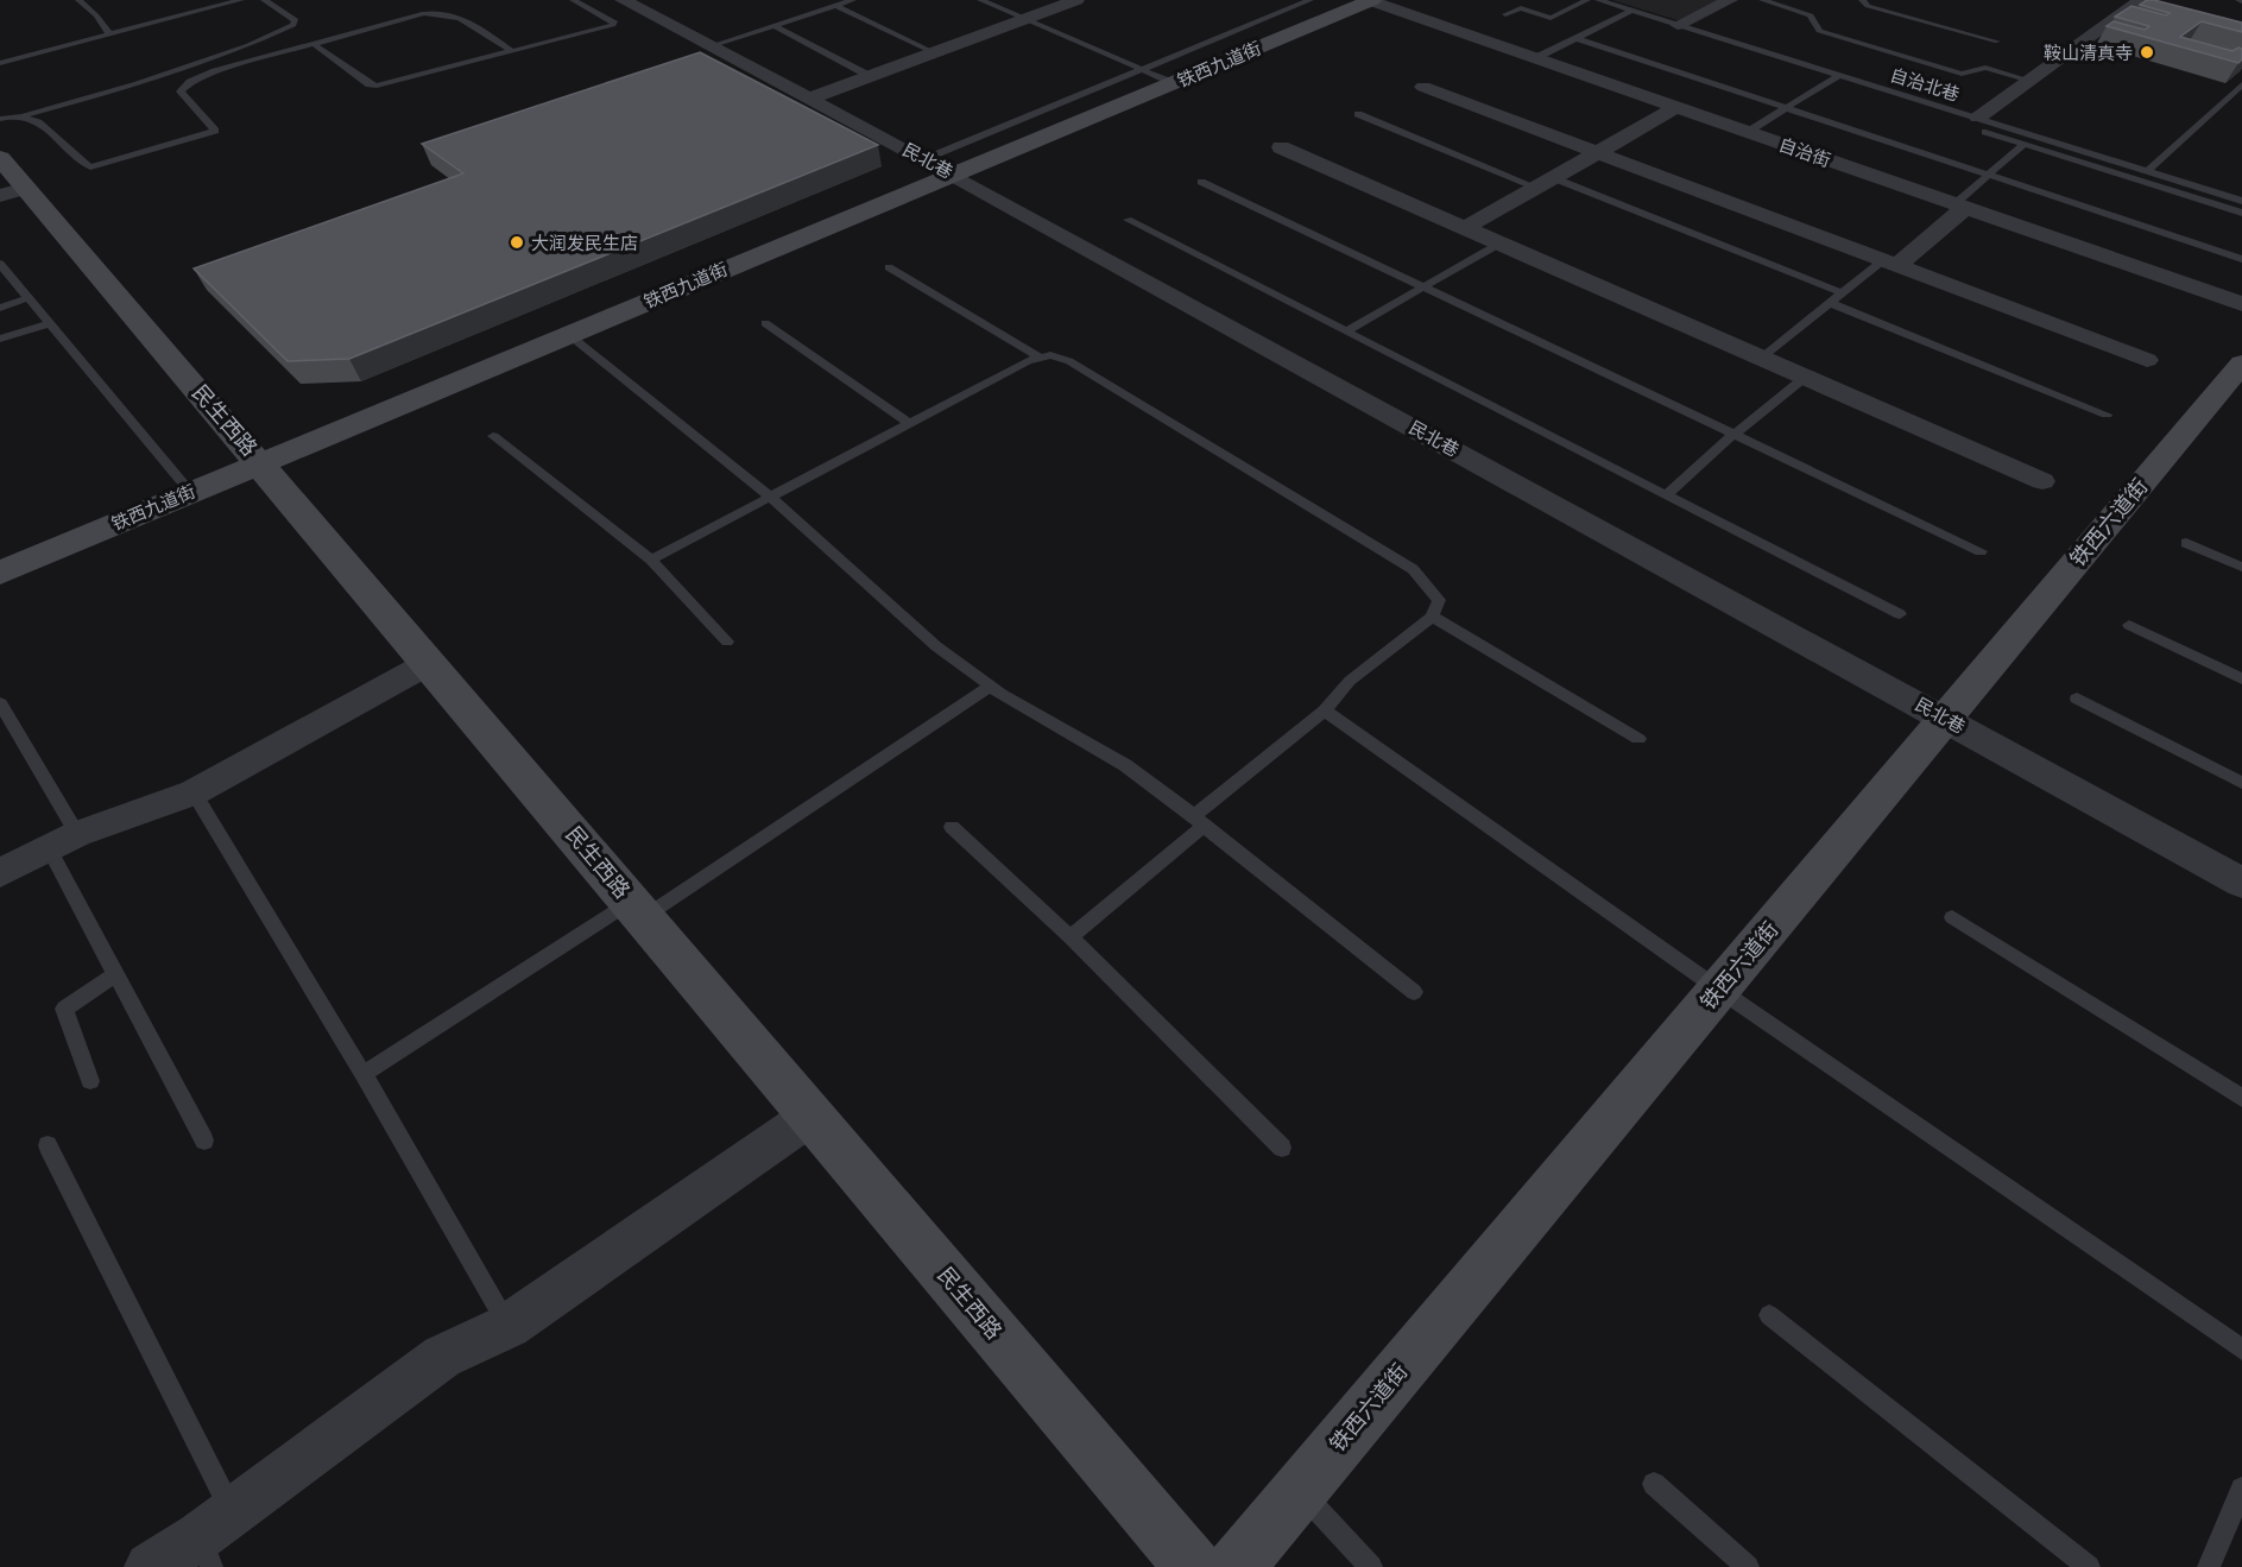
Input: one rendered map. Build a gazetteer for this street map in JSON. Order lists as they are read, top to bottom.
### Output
{
  "streets": {
    "main road": ["铁西九道街", "民生西路", "铁西六道街"],
    "street": ["自治街", "民北巷"],
    "lane": ["自治北巷"]
  },
  "crossings": [
    ["铁西九道街", "自治街"],
    ["铁西九道街", "民北巷"],
    ["铁西九道街", "民生西路"],
    ["民北巷", "铁西六道街"]
  ],
  "places": ["鞍山清真寺", "大润发民生店"]
}
